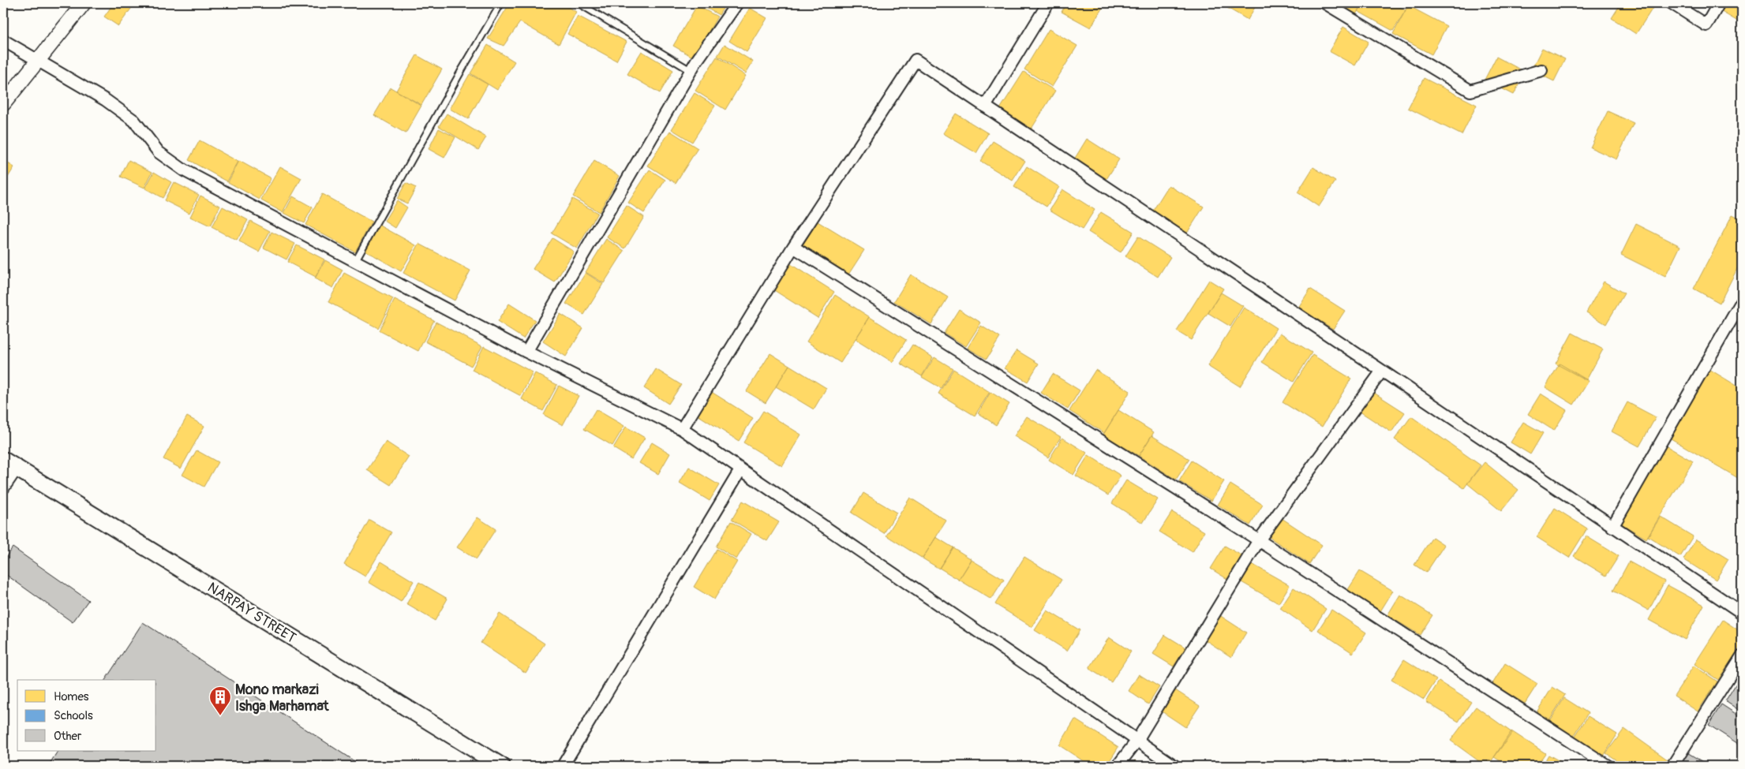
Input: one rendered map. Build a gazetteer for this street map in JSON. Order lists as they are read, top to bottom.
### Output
{
  "streets": {
    "main road": ["NARPAY STREET"]
  },
  "places": {
    "building": ["Mono markazi Ishga Marhamat"]
  },
  "legend": ["Homes", "Schools", "Other"]
}
